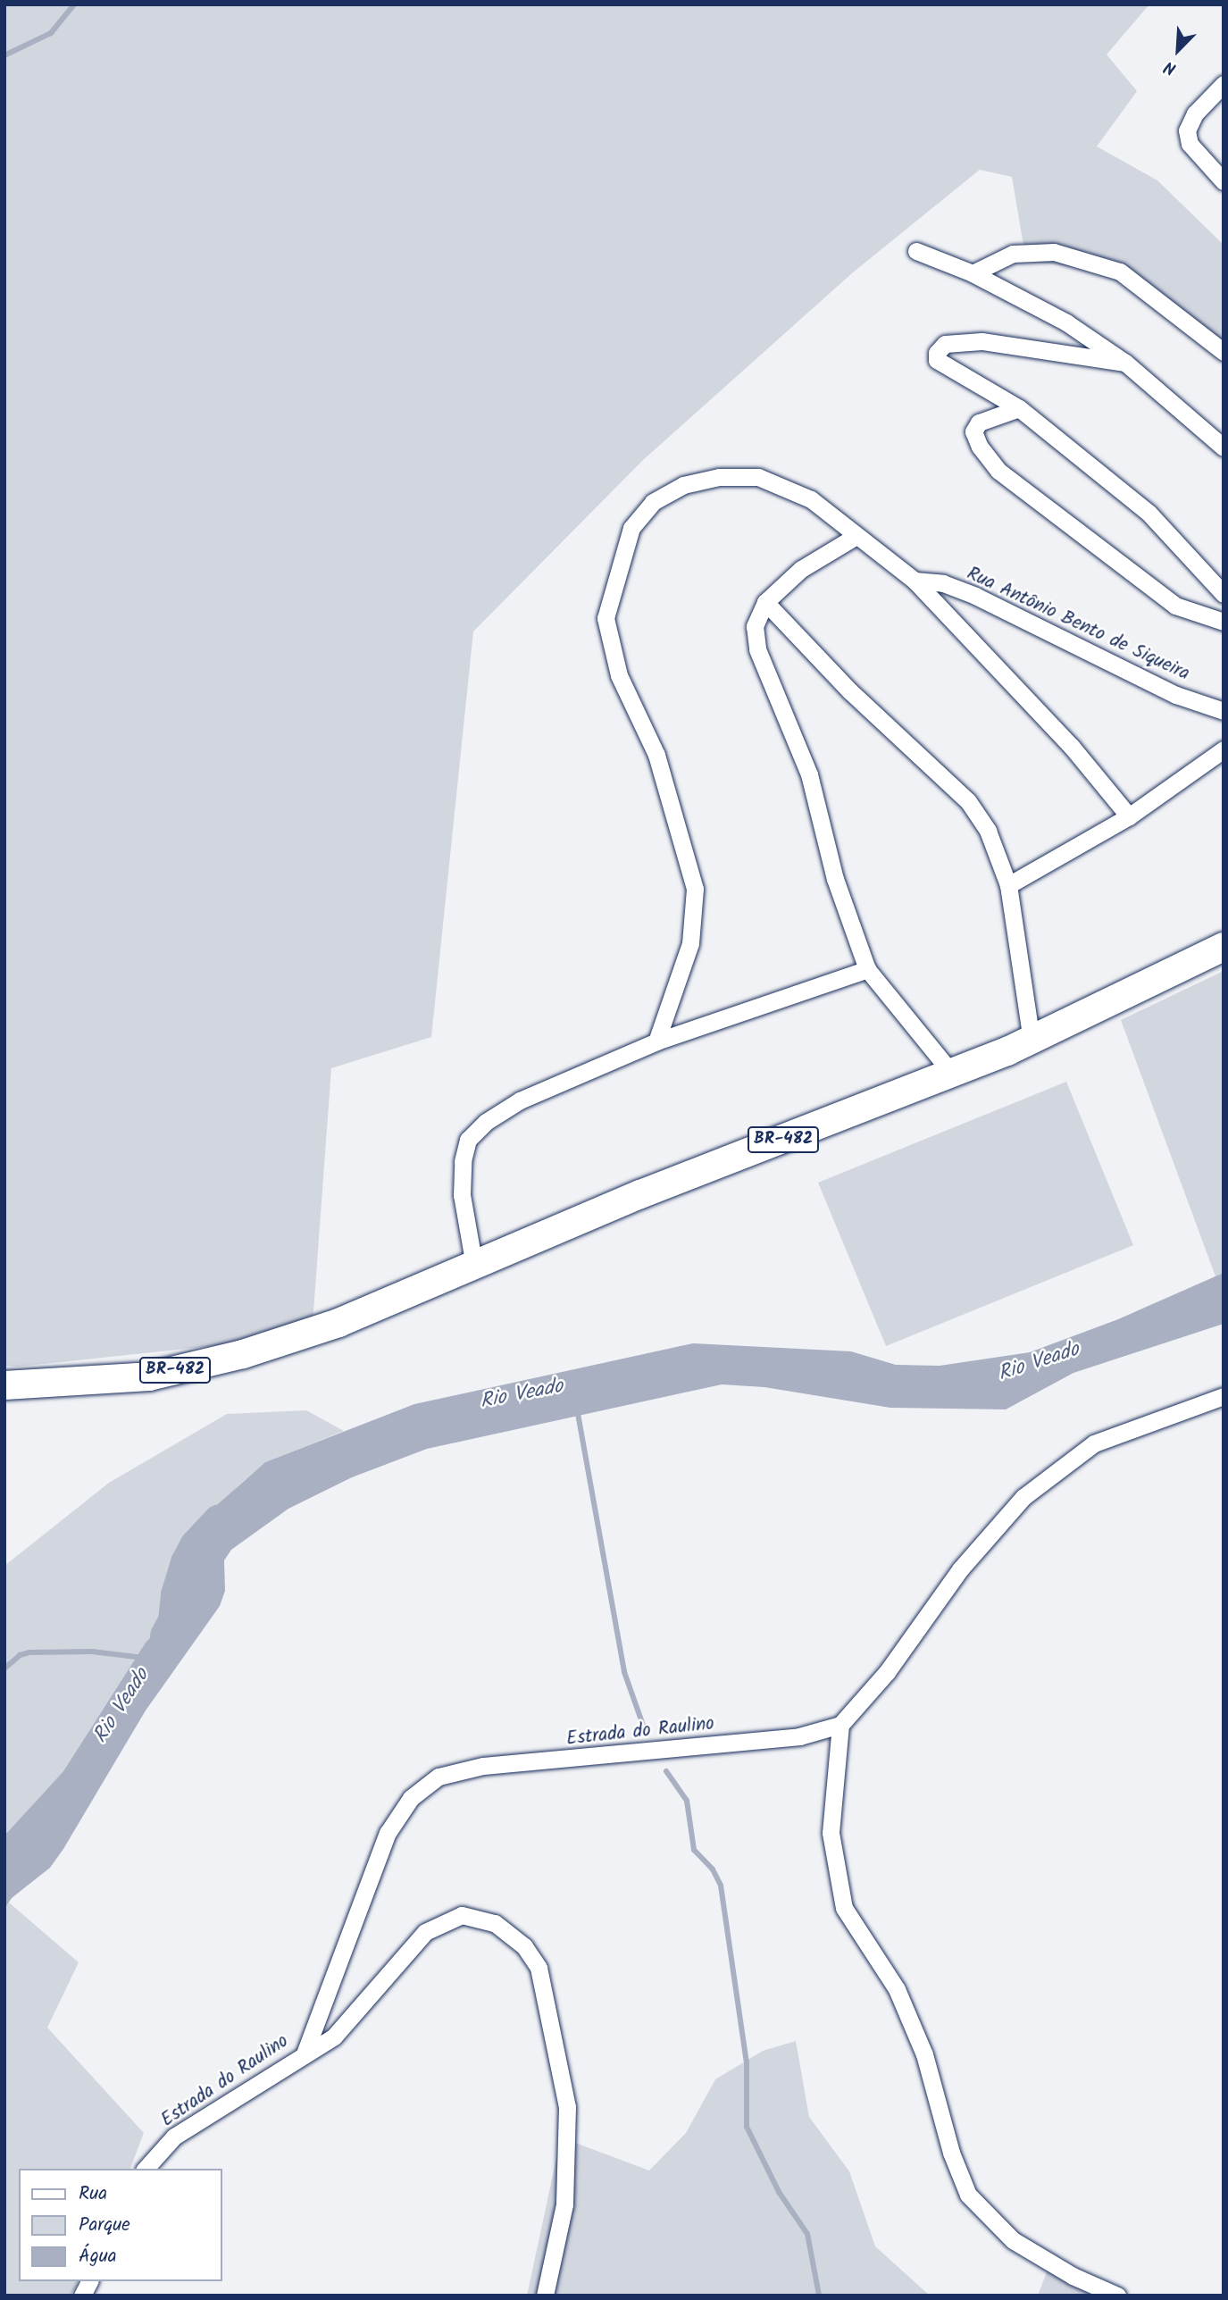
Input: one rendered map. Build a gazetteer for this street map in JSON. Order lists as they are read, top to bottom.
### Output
{
  "streets": {
    "highway": ["BR-482"],
    "street": ["Rua Antônio Bento de Siqueira", "Estrada do Raulino"]
  },
  "water": ["Rio Veado"],
  "legend": ["Rua", "Parque", "Água"],
  "north": "bottom left"
}
